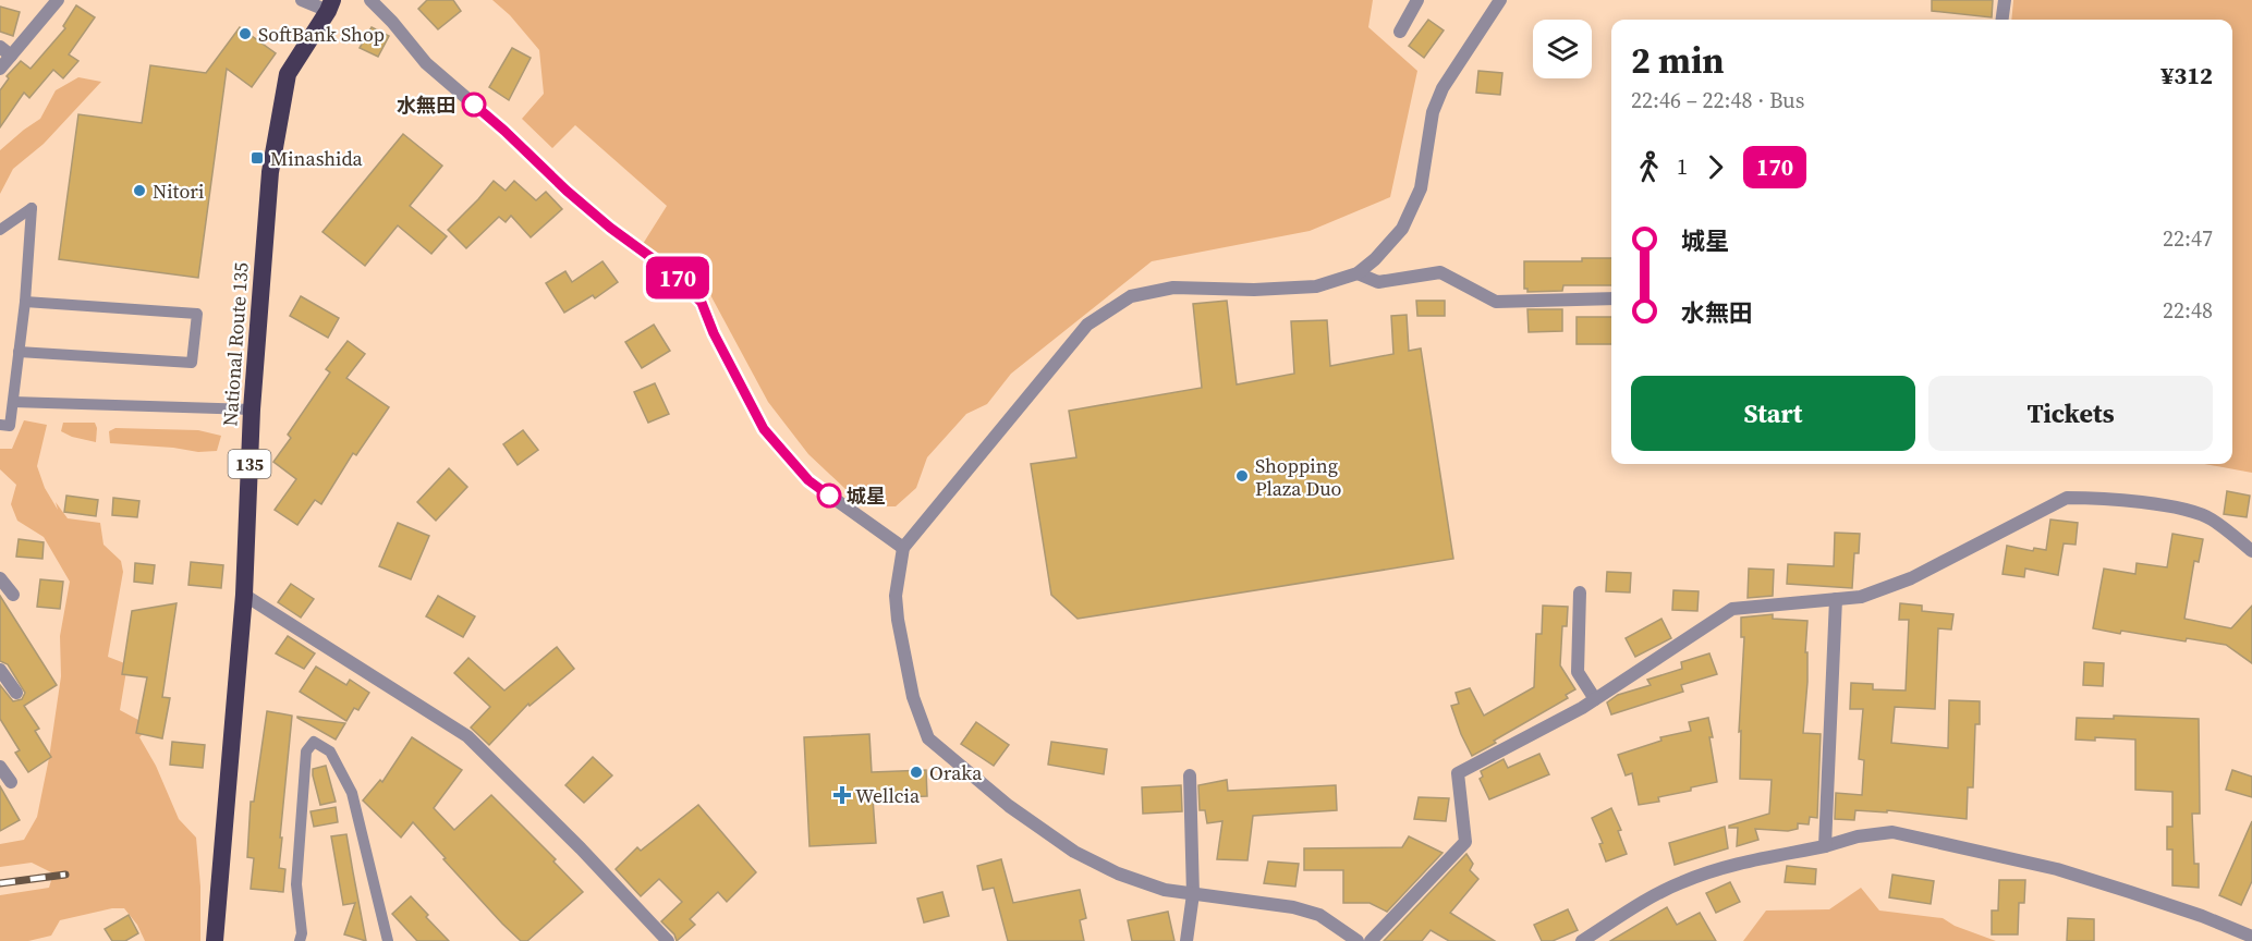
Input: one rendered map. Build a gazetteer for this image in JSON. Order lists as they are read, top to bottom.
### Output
{
  "streets": {
    "highway": ["National Route 135", "135"]
  },
  "places": {
    "other": [
      "SoftBank Shop",
      "水無田",
      "Nitori",
      "Shopping Plaza Duo",
      "城星",
      "Oraka"
    ],
    "transit": ["Minashida"],
    "health": ["Wellcia"]
  },
  "lines": ["bus line 170"],
  "page": {
    "on_map": "170",
    "heading": ["2 min", "22:46 – 22:48 · Bus", "¥312"],
    "legs": ["1", "170"],
    "list": [
      {
        "name": "城星",
        "value": "22:47"
      },
      {
        "name": "水無田",
        "value": "22:48"
      }
    ],
    "buttons": ["Start", "Tickets"]
  }
}
